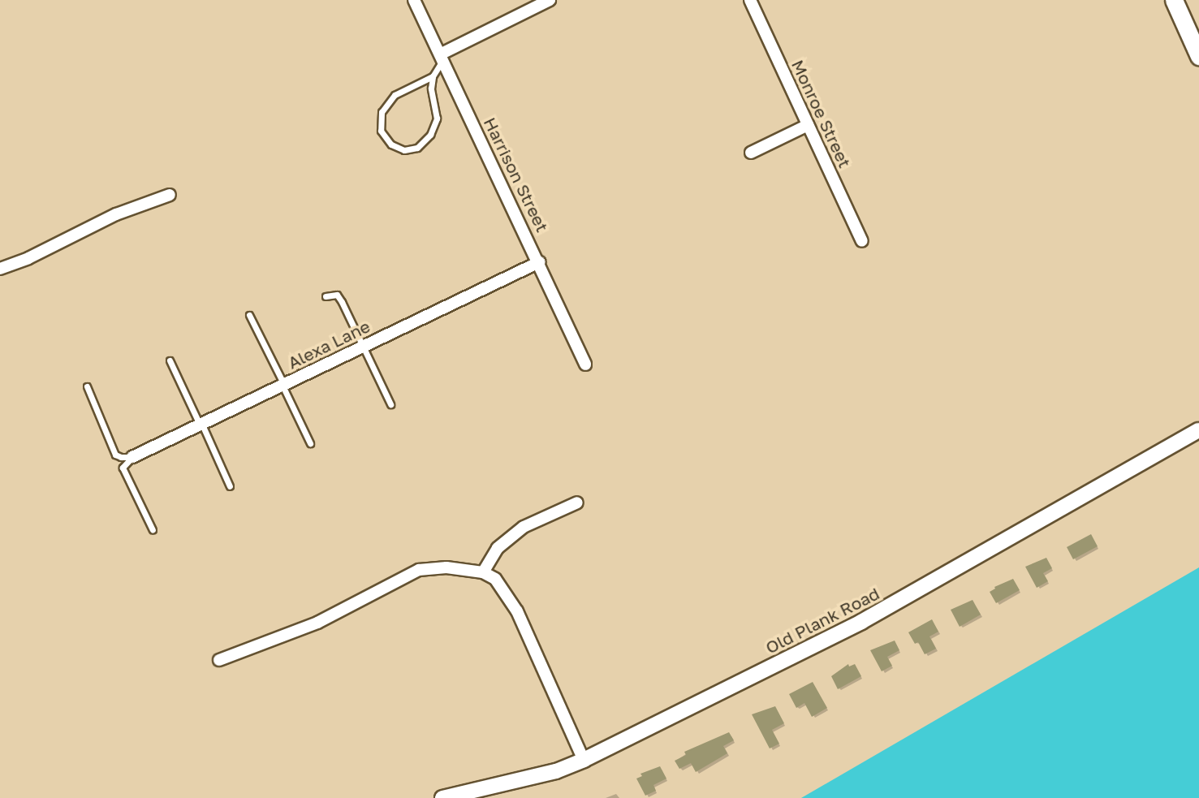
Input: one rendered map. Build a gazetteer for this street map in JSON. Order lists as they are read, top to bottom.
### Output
{
  "streets": {
    "street": [
      "Monroe Street",
      "Harrison Street",
      "Alexa Lane",
      "Old Plank Road"
    ]
  },
  "crossings": [
    ["Harrison Street", "Alexa Lane"]
  ]
}
